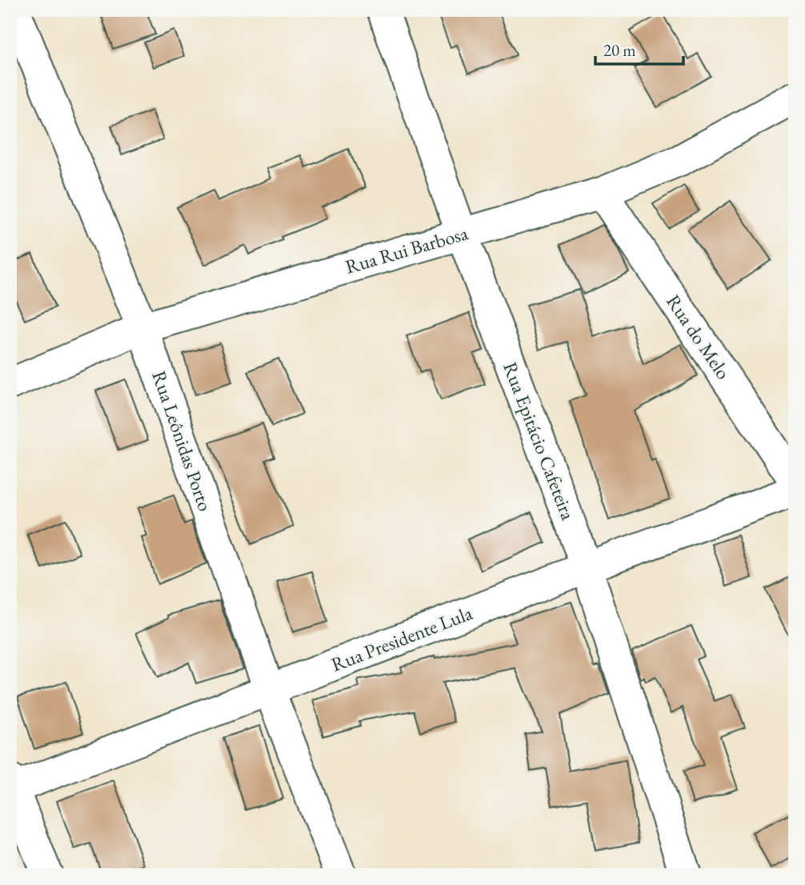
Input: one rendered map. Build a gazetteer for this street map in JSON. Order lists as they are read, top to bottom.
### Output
{
  "streets": {
    "street": [
      "Rua Rui Barbosa",
      "Rua do Melo",
      "Rua Leônidas Porto",
      "Rua Epitácio Cafeteira",
      "Rua Presidente Lula"
    ]
  },
  "crossings": [
    ["Rua Rui Barbosa", "Rua do Melo"],
    ["Rua Rui Barbosa", "Rua Leônidas Porto"],
    ["Rua Rui Barbosa", "Rua Epitácio Cafeteira"],
    ["Rua Leônidas Porto", "Rua Presidente Lula"],
    ["Rua Epitácio Cafeteira", "Rua Presidente Lula"]
  ],
  "scale_bar": "20 m"
}
